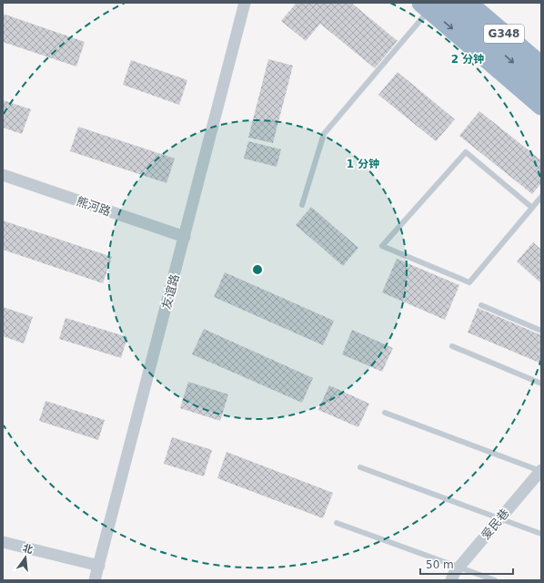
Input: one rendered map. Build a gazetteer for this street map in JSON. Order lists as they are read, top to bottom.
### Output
{
  "streets": {
    "highway": ["G348"],
    "street": ["熊河路", "友谊路", "爱民巷"]
  },
  "crossings": [
    ["熊河路", "友谊路"]
  ],
  "scale_bar": "50 m",
  "north": "top",
  "rings": ["2 分钟", "1 分钟"]
}
